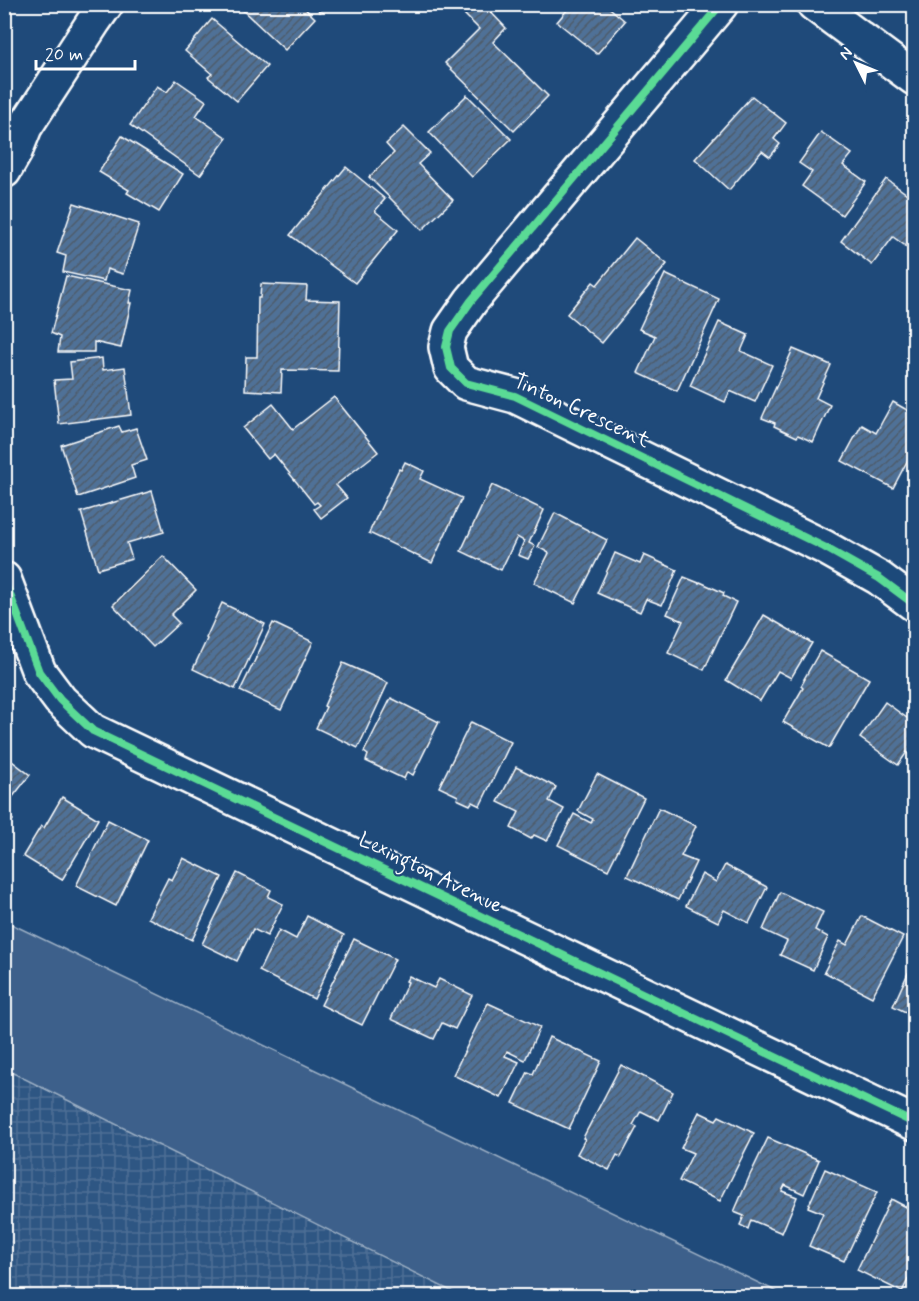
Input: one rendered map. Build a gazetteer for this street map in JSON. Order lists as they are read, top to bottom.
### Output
{
  "streets": {
    "street": ["Tinton Crescent", "Lexington Avenue"]
  },
  "scale_bar": "20 m",
  "north": "top left"
}
